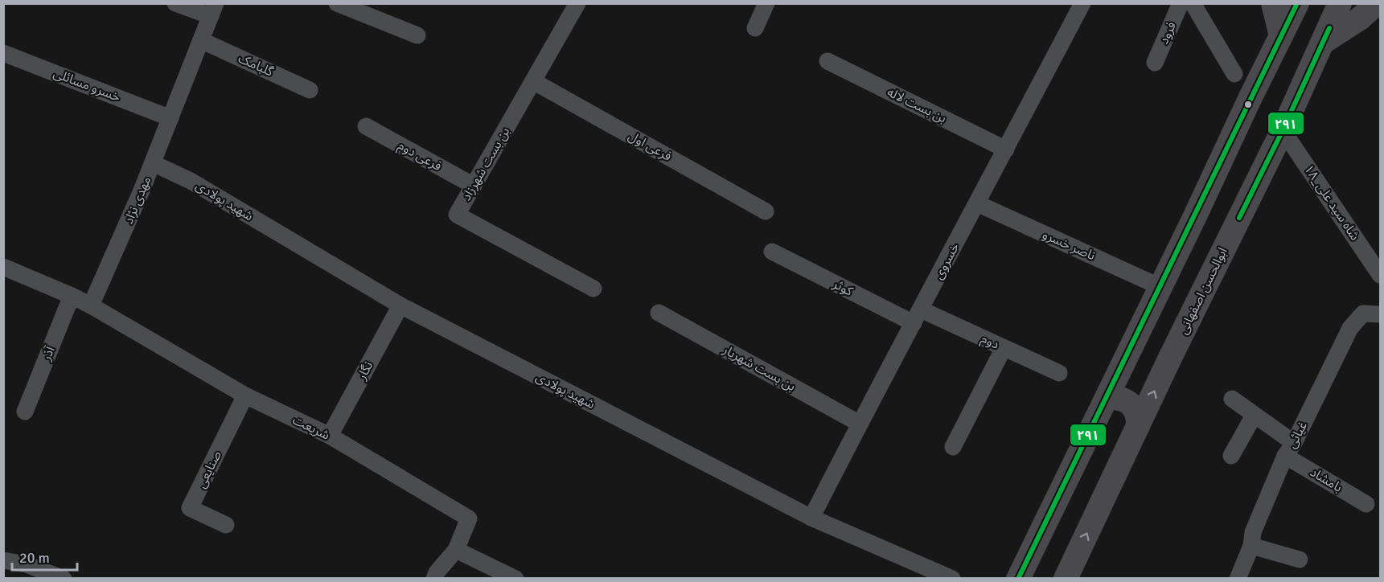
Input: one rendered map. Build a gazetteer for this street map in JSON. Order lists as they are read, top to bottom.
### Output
{
  "streets": {
    "main road": ["ابوالحسن اصفهانی"],
    "street": [
      "فرود",
      "گلبامک",
      "خسرو مسائلی",
      "بن بست لاله",
      "فرعی اول",
      "فرعی دوم",
      "بن بست شهرزاد",
      "مهدی نژاد",
      "شهید پولادی",
      "۱۸_شاه سید علی",
      "ناصر خسرو",
      "خسروی",
      "کوثر",
      "دوم",
      "آذر",
      "بن بست شهریار",
      "نگار",
      "شریعت",
      "غیاثی",
      "صنایعی",
      "بامشاد"
    ]
  },
  "crossings": [
    ["گلبامک", "مهدی نژاد"],
    ["خسرو مسائلی", "مهدی نژاد"],
    ["بن بست لاله", "خسروی"],
    ["فرعی اول", "بن بست شهرزاد"],
    ["فرعی دوم", "بن بست شهرزاد"],
    ["مهدی نژاد", "شهید پولادی"],
    ["مهدی نژاد", "شریعت"],
    ["شهید پولادی", "خسروی"],
    ["شهید پولادی", "نگار"],
    ["۱۸_شاه سید علی", "ابوالحسن اصفهانی"],
    ["ناصر خسرو", "خسروی"],
    ["خسروی", "کوثر"],
    ["خسروی", "دوم"],
    ["خسروی", "بن بست شهریار"],
    ["کوثر", "دوم"],
    ["نگار", "شریعت"],
    ["شریعت", "صنایعی"],
    ["غیاثی", "بامشاد"]
  ],
  "lines": ["transit line ۲۹۱"],
  "scale_bar": "20 m"
}
